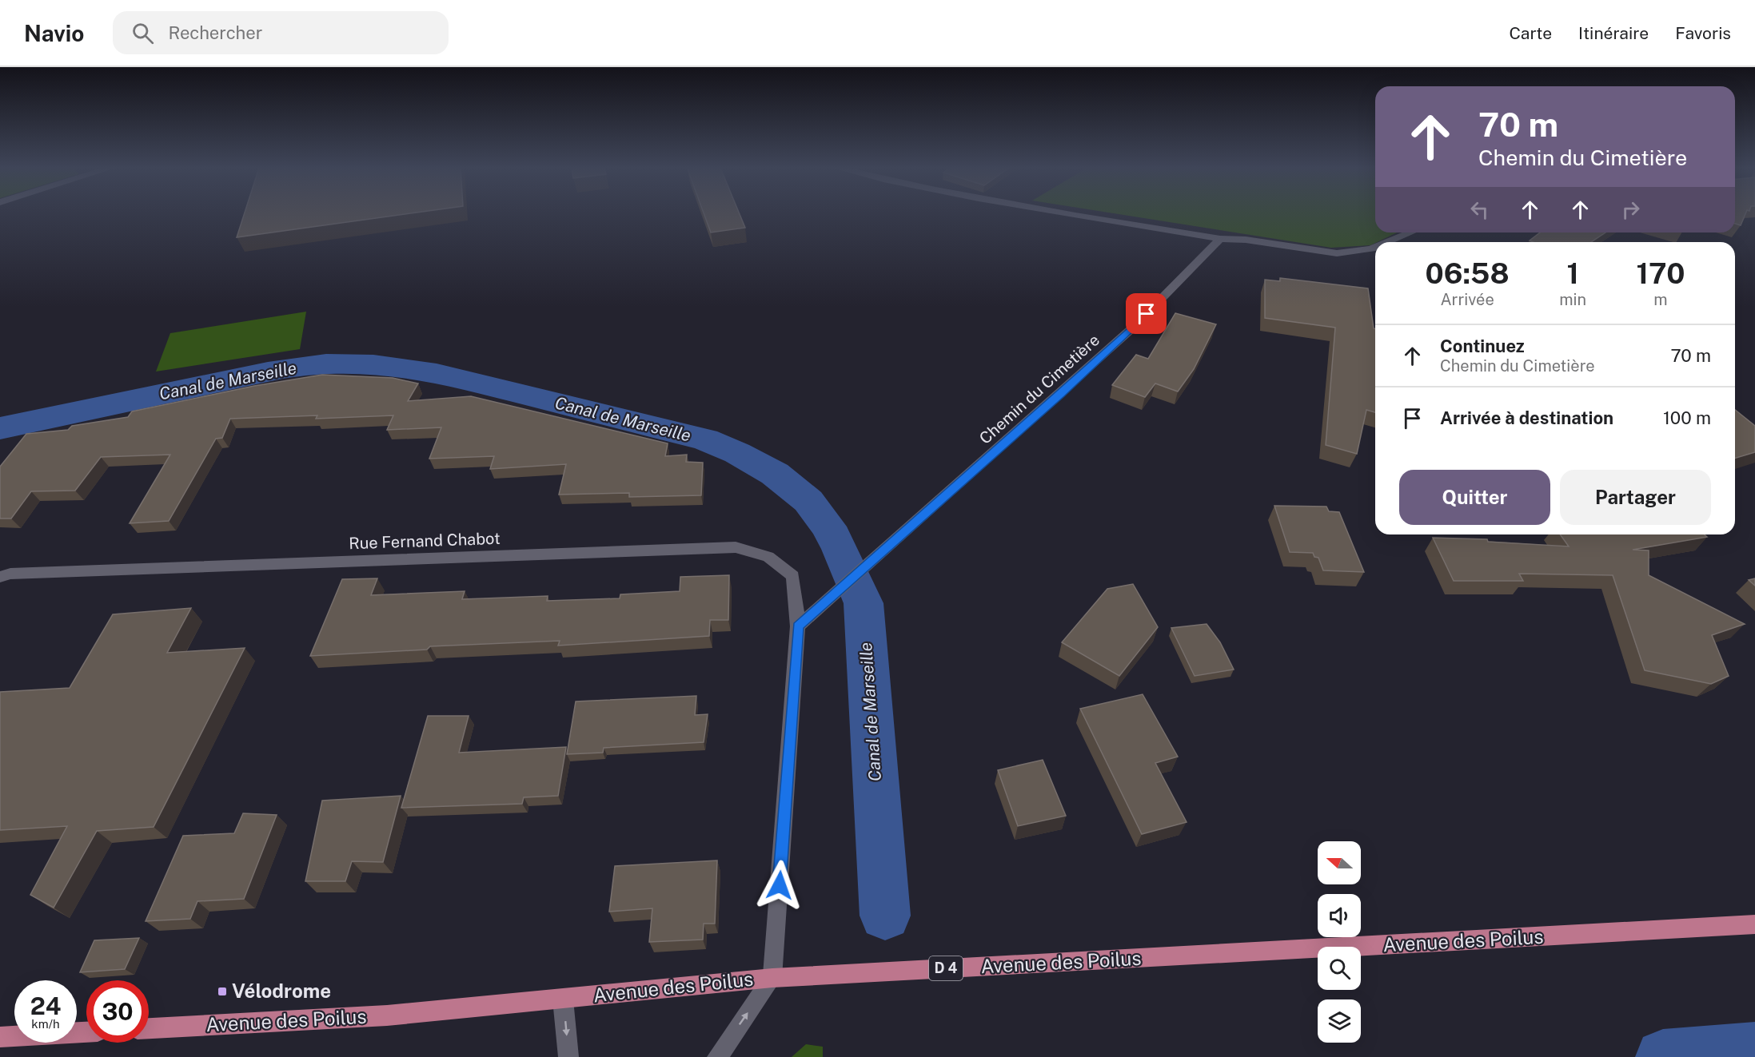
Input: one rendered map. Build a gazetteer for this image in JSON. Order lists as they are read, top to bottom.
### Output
{
  "streets": {
    "main road": ["Avenue des Poilus", "D 4"],
    "street": ["Chemin du Cimetière", "Rue Fernand Chabot"]
  },
  "crossings": [
    ["Chemin du Cimetière", "Rue Fernand Chabot"],
    ["Rue Fernand Chabot", "Avenue des Poilus"]
  ],
  "water": ["Canal de Marseille"],
  "places": {
    "transit": ["Vélodrome"]
  },
  "north": "left",
  "page": {
    "header": "Navio",
    "search": "Rechercher",
    "nav": ["Carte", "Itinéraire", "Favoris"],
    "turn": ["70 m", "Chemin du Cimetière"],
    "eta": [
      "06:58",
      "Arrivée",
      "1",
      "min",
      "170",
      "m"
    ],
    "list": [
      {
        "name": "Continuez",
        "note": "Chemin du Cimetière",
        "value": "70 m"
      },
      {
        "name": "Arrivée à destination",
        "value": "100 m"
      }
    ],
    "buttons": ["Quitter", "Partager"],
    "speed": "24 km/h",
    "limit": "30"
  }
}
